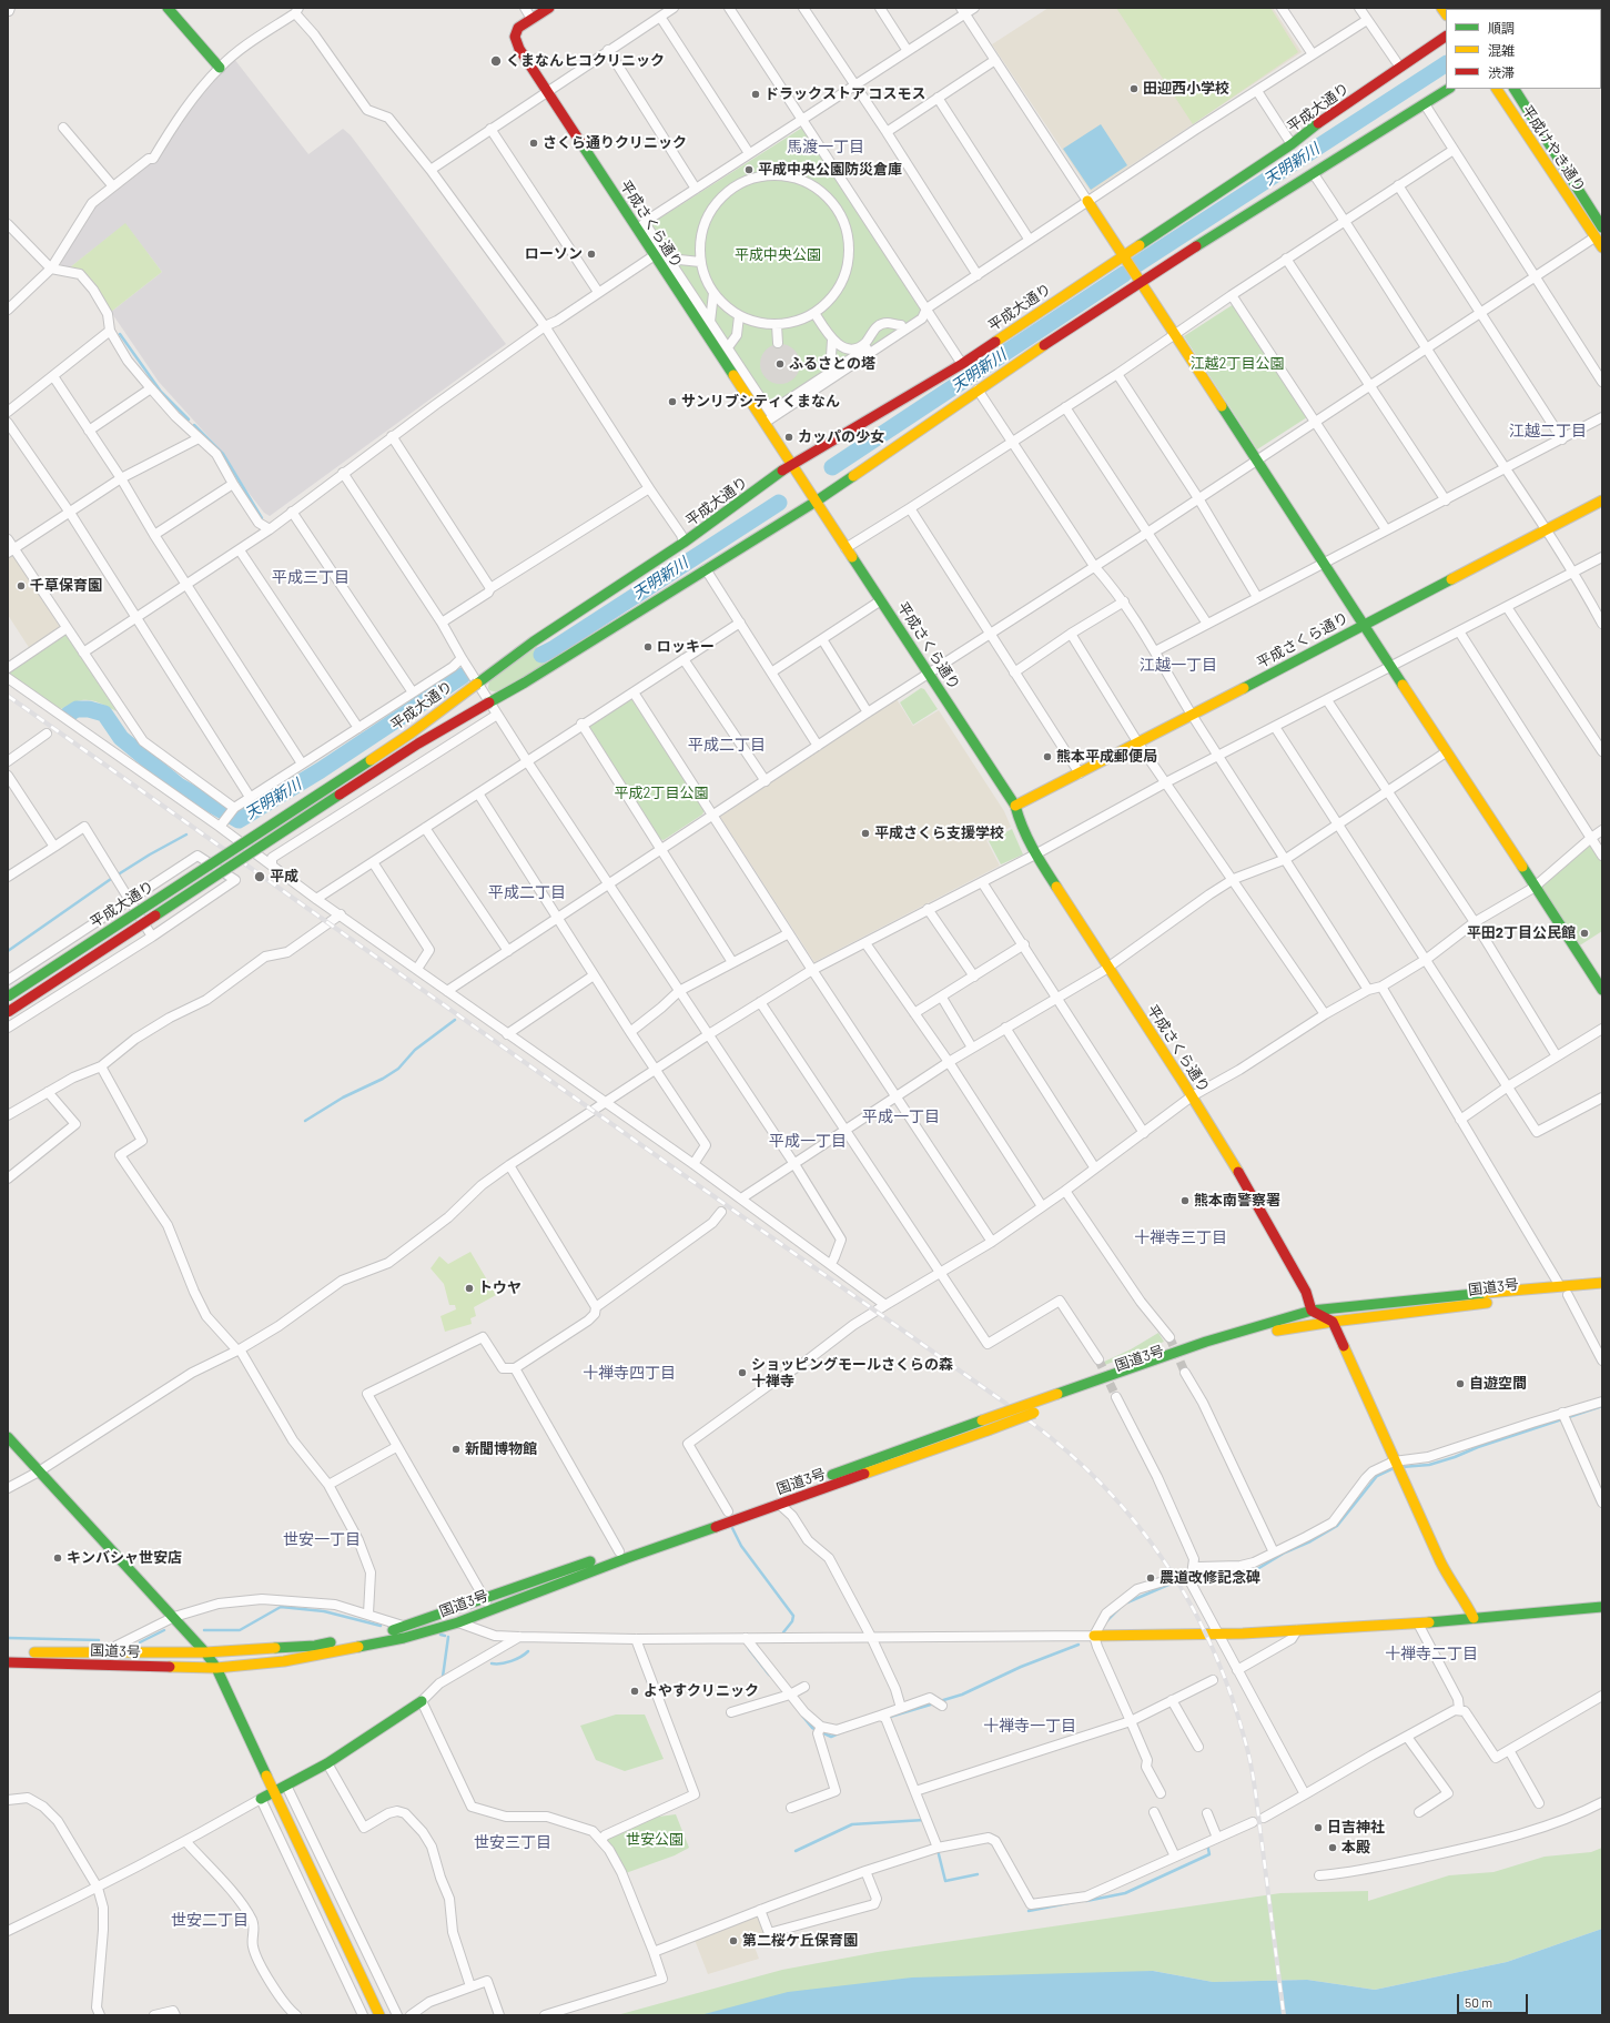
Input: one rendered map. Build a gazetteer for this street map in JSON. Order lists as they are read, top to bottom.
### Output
{
  "streets": {
    "main road": [
      "平成大通り",
      "平成けやき通り",
      "平成さくら通り",
      "国道3号"
    ]
  },
  "crossings": [
    ["平成大通り", "平成さくら通り"],
    ["平成さくら通り", "国道3号"]
  ],
  "districts": [
    "馬渡一丁目",
    "江越二丁目",
    "平成三丁目",
    "江越一丁目",
    "平成二丁目",
    "平成二丁目",
    "平成一丁目",
    "平成一丁目",
    "十禅寺三丁目",
    "十禅寺四丁目",
    "世安一丁目",
    "十禅寺二丁目",
    "十禅寺一丁目",
    "世安三丁目",
    "世安二丁目"
  ],
  "water": ["天明新川"],
  "parks": [
    "平成中央公園",
    "江越2丁目公園",
    "平成2丁目公園",
    "世安公園"
  ],
  "places": [
    "くまなんヒコクリニック",
    "田迎西小学校",
    "ドラックストア コスモス",
    "さくら通りクリニック",
    "平成中央公園防災倉庫",
    "ローソン",
    "ふるさとの塔",
    "サンリブシティくまなん",
    "カッパの少女",
    "千草保育園",
    "ロッキー",
    "熊本平成郵便局",
    "平成さくら支援学校",
    "平成",
    "平田2丁目公民館",
    "熊本南警察署",
    "トウヤ",
    "ショッピングモールさくらの森 十禅寺",
    "自遊空間",
    "新聞博物館",
    "キンバシャ世安店",
    "農道改修記念碑",
    "よやすクリニック",
    "日吉神社",
    "本殿",
    "第二桜ケ丘保育園"
  ],
  "legend": ["順調", "混雑", "渋滞"],
  "scale_bar": "50 m"
}
